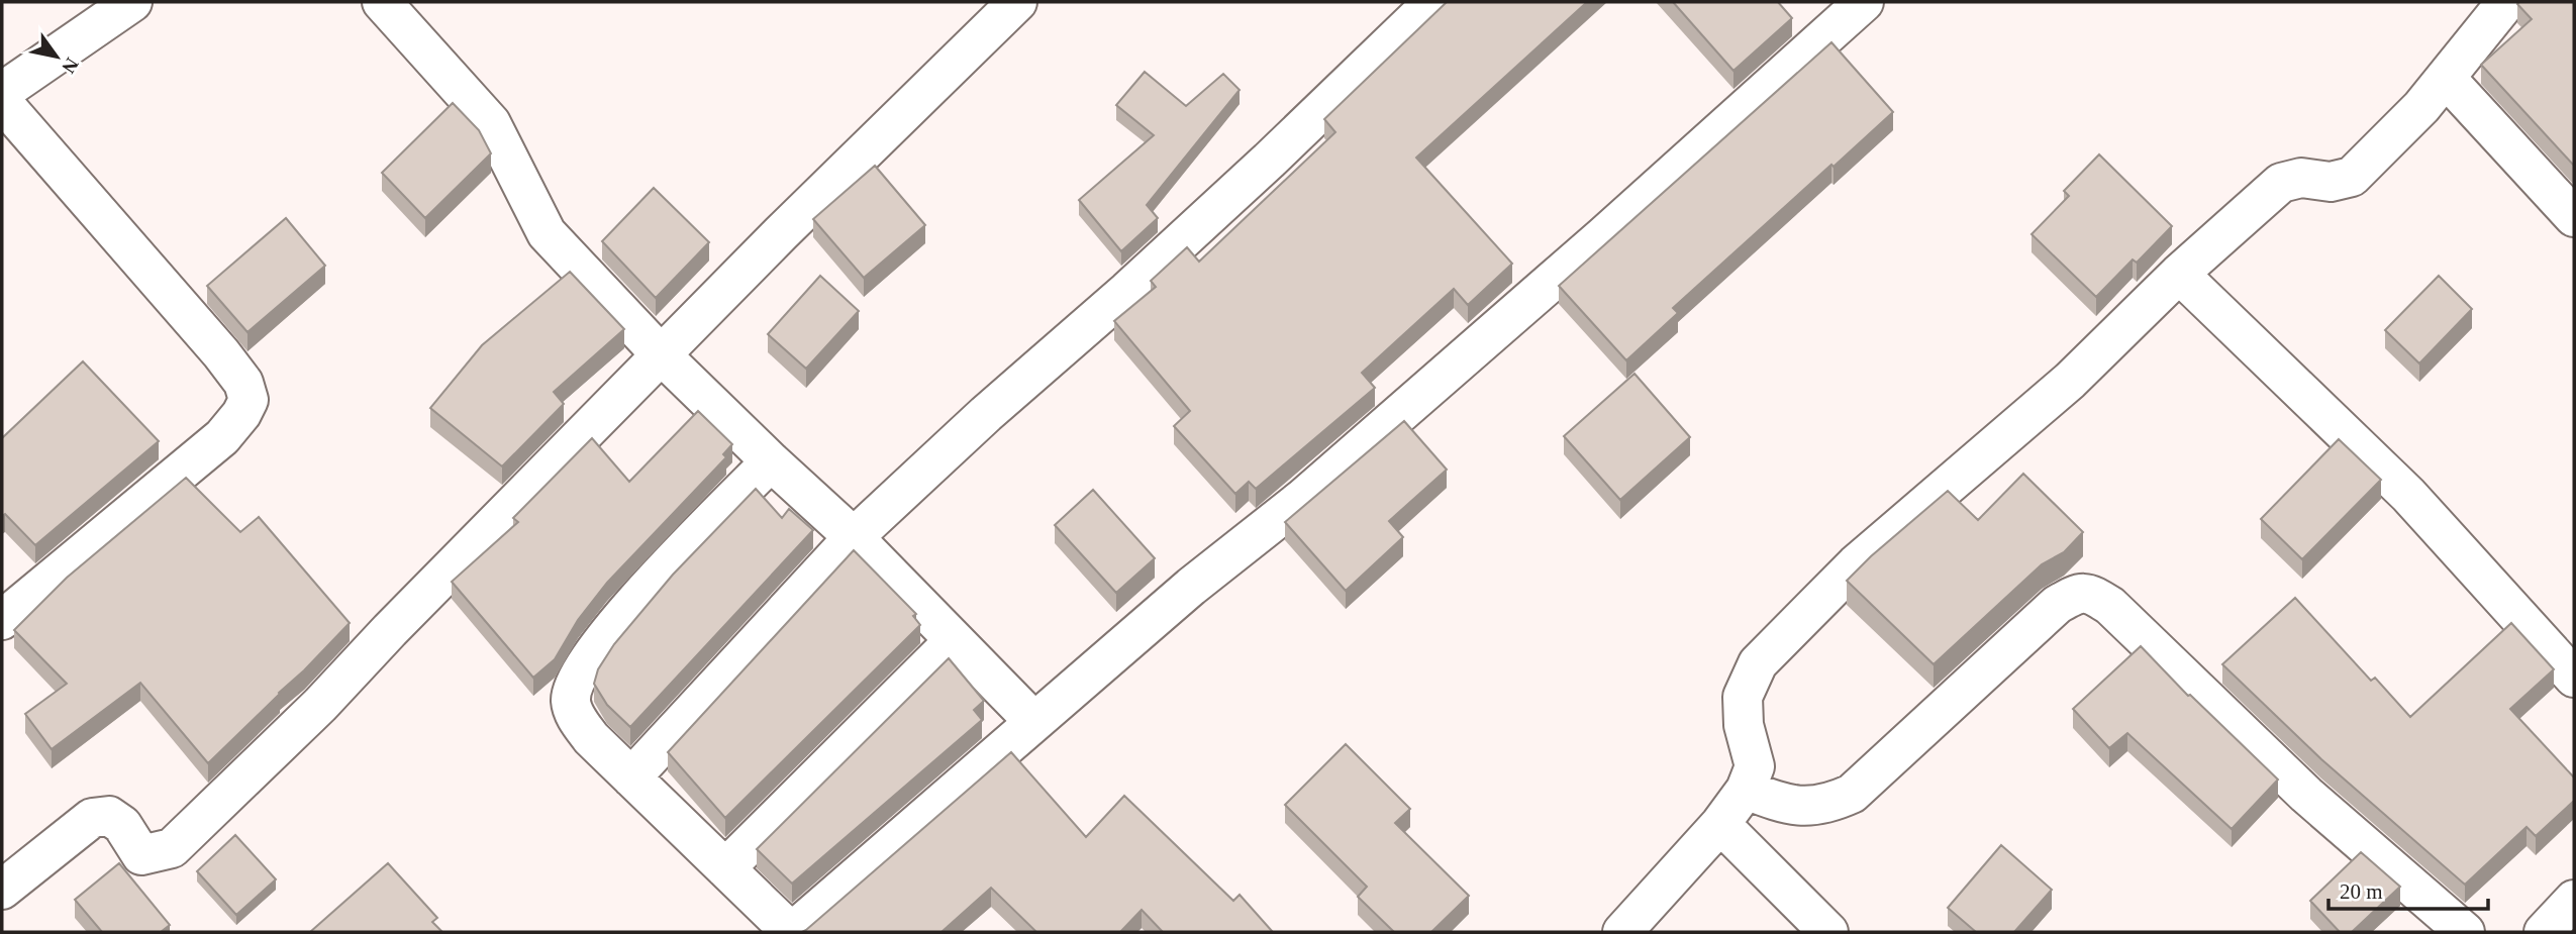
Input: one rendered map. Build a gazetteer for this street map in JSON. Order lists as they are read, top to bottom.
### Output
{
  "scale_bar": "20 m",
  "north": "bottom right"
}
